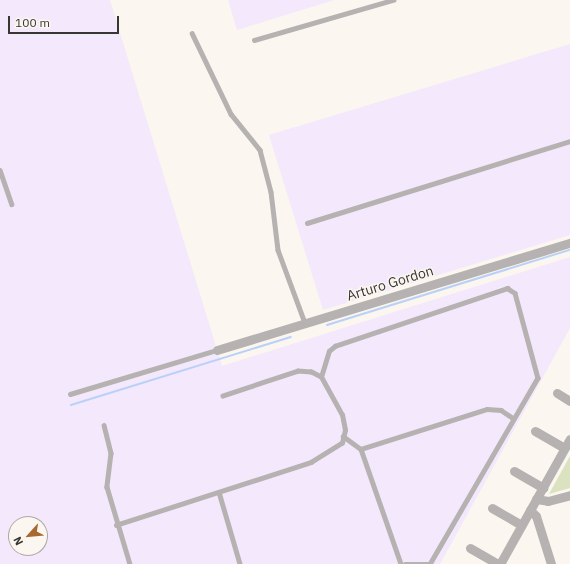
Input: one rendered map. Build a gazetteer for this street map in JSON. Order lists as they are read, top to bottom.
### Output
{
  "streets": {
    "street": ["Arturo Gordon"]
  },
  "scale_bar": "100 m",
  "north": "bottom left"
}
